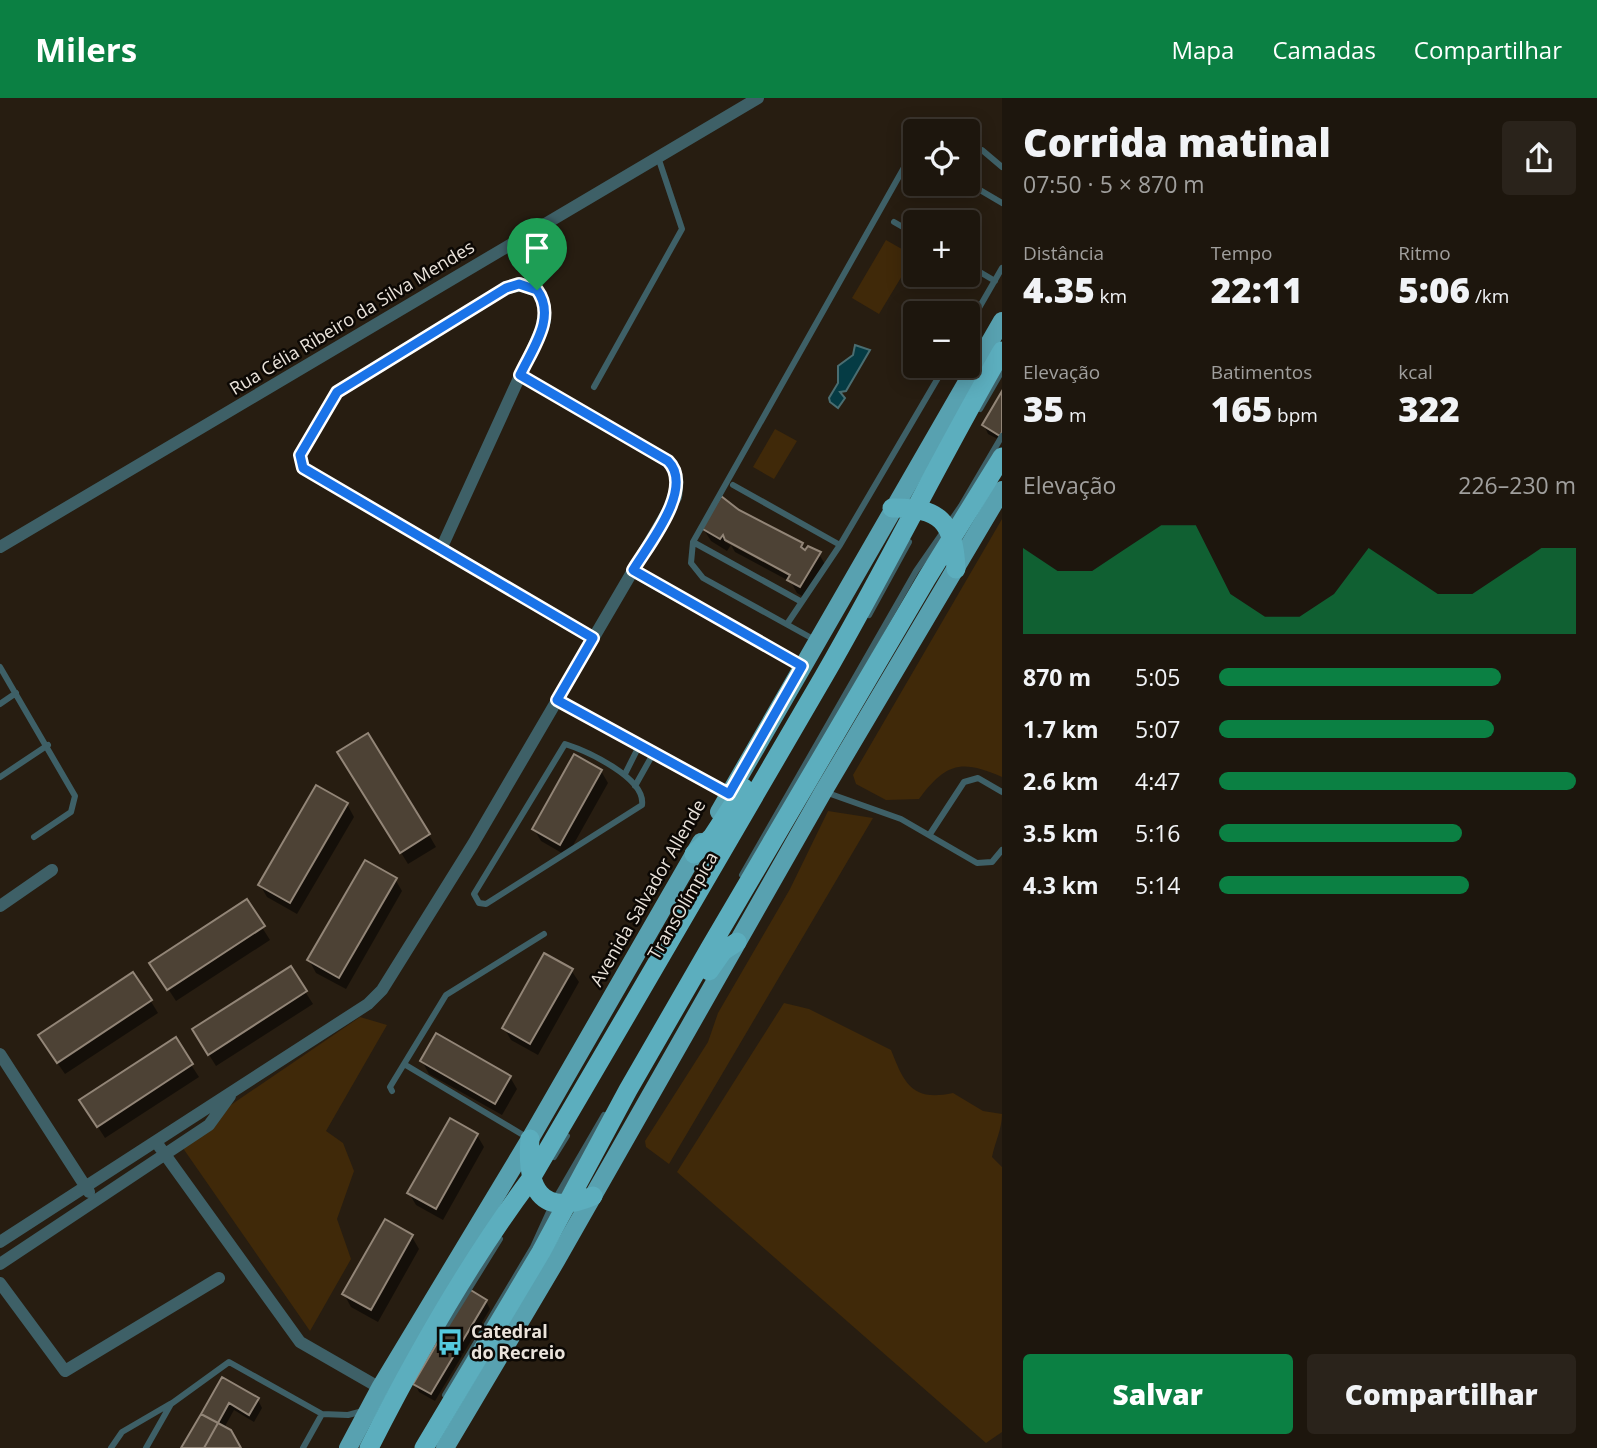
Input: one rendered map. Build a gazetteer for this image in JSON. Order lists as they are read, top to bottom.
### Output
{
  "streets": {
    "main road": ["Avenida Salvador Allende"],
    "street": ["Rua Célia Ribeiro da Silva Mendes"],
    "lane": ["TransOlímpica"]
  },
  "places": {
    "bus stop": ["Catedral do Recreio"]
  },
  "page": {
    "header": "Milers",
    "nav": ["Mapa", "Camadas", "Compartilhar"],
    "heading": ["Corrida matinal", "07:50 · 5 × 870 m"],
    "map_buttons": ["+", "−"],
    "stats": [
      ["Distância", "4.35 km"],
      ["Tempo", "22:11"],
      ["Ritmo", "5:06 /km"],
      ["Elevação", "35 m"],
      ["Batimentos", "165 bpm"],
      ["kcal", "322"]
    ],
    "chart": ["Elevação", "226–230 m"],
    "list": [
      {
        "name": "870 m",
        "note": "5:05"
      },
      {
        "name": "1.7 km",
        "note": "5:07"
      },
      {
        "name": "2.6 km",
        "note": "4:47"
      },
      {
        "name": "3.5 km",
        "note": "5:16"
      },
      {
        "name": "4.3 km",
        "note": "5:14"
      }
    ],
    "buttons": ["Salvar", "Compartilhar"]
  }
}
